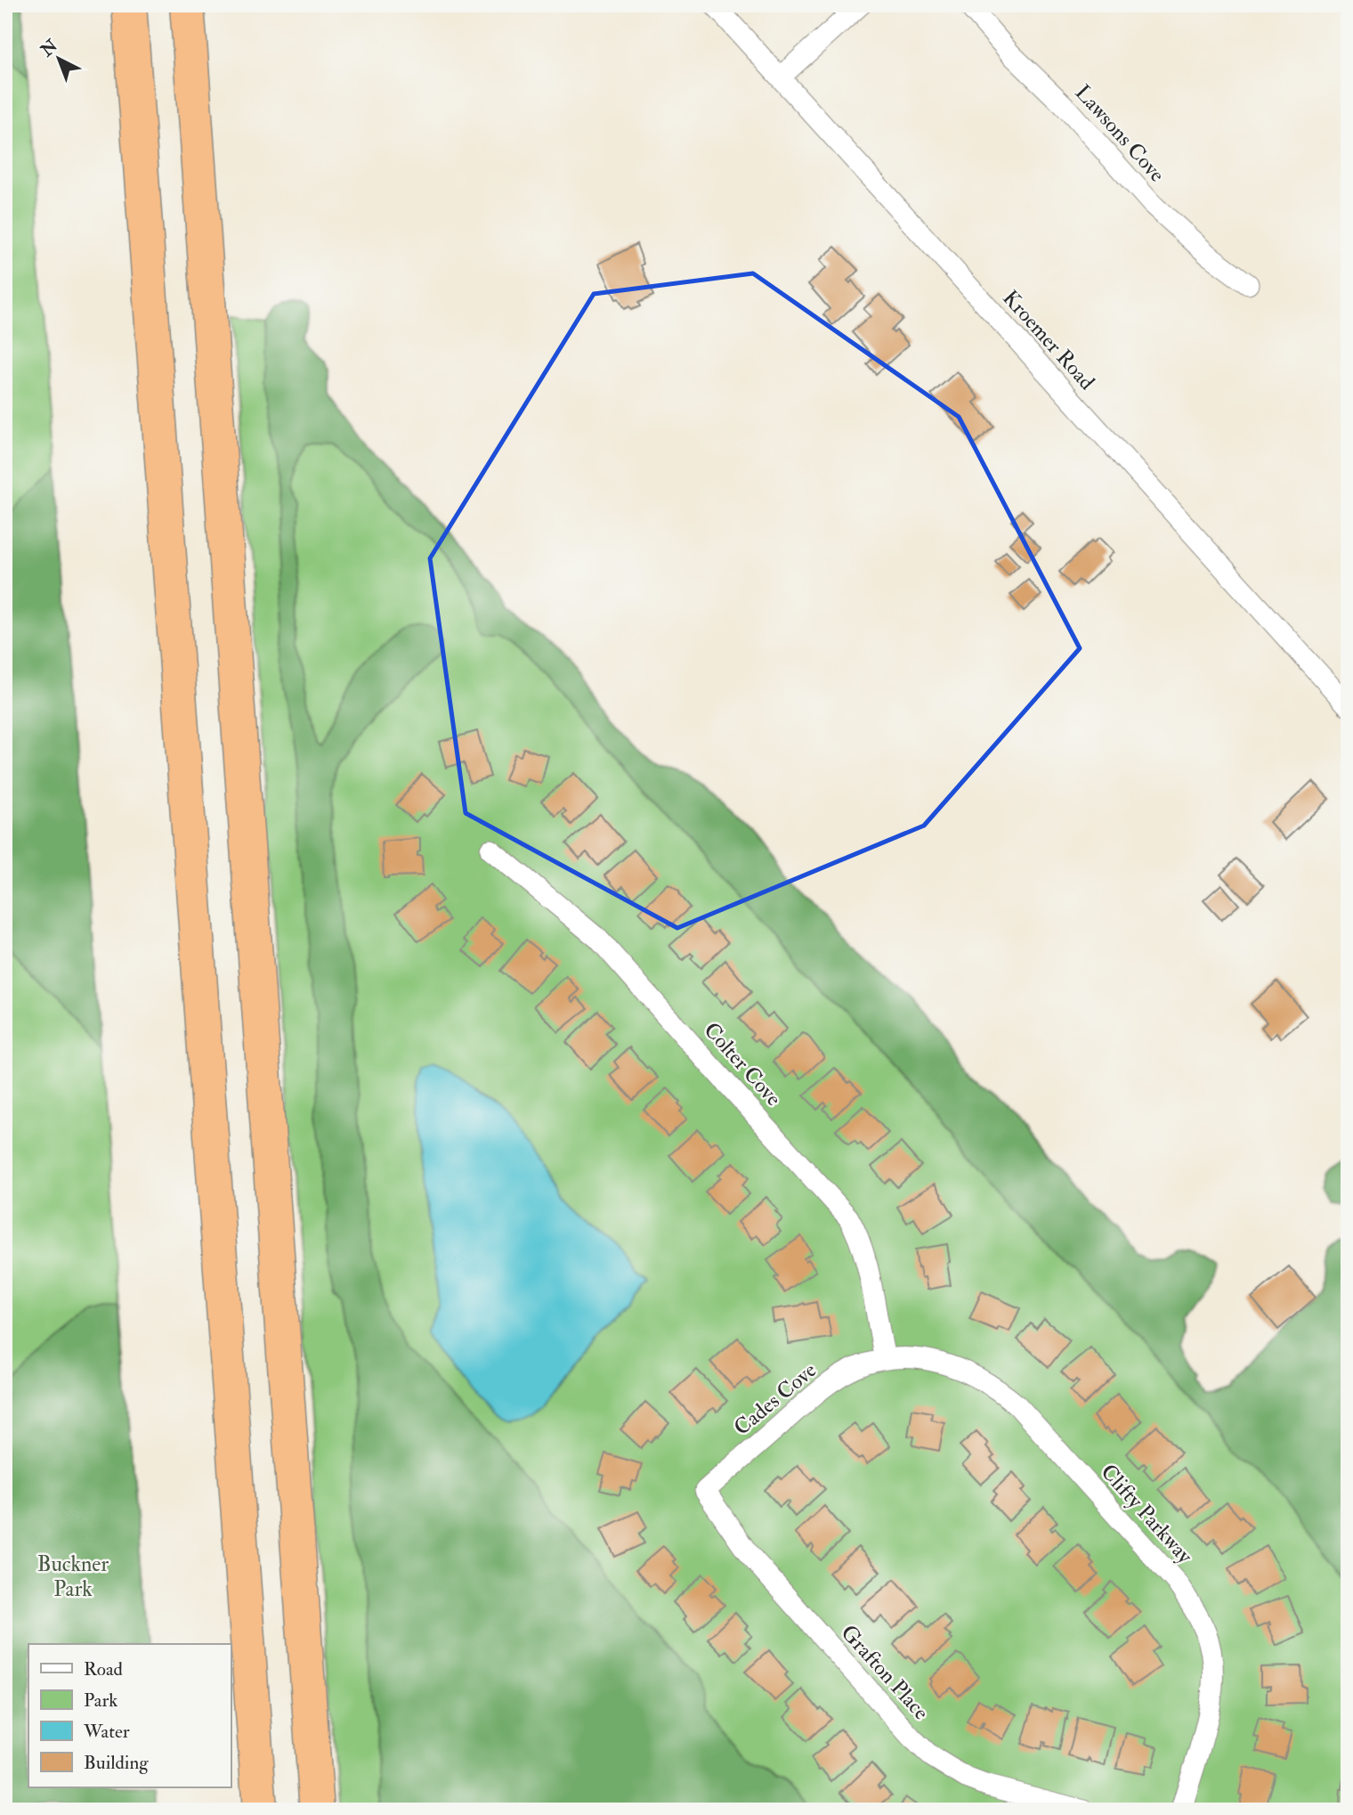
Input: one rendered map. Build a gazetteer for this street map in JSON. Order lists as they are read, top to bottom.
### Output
{
  "streets": {
    "street": [
      "Lawsons Cove",
      "Kroemer Road",
      "Colter Cove",
      "Cades Cove",
      "Clifty Parkway",
      "Grafton Place"
    ]
  },
  "crossings": [
    ["Colter Cove", "Cades Cove"],
    ["Colter Cove", "Clifty Parkway"],
    ["Cades Cove", "Clifty Parkway"],
    ["Cades Cove", "Grafton Place"]
  ],
  "parks": ["Buckner Park"],
  "legend": [
    "Road",
    "Park",
    "Water",
    "Building"
  ],
  "north": "top left"
}
